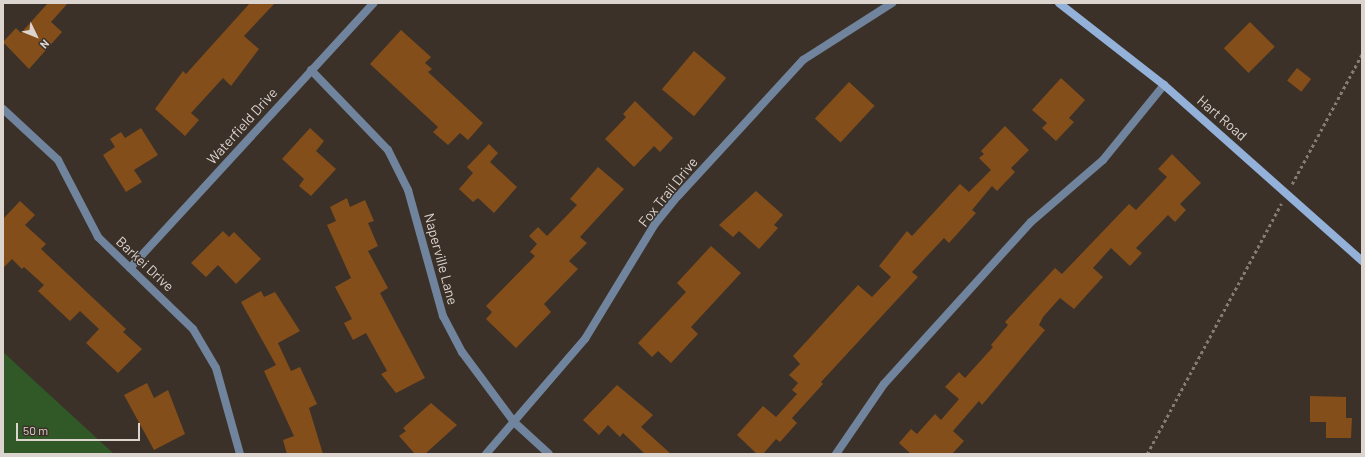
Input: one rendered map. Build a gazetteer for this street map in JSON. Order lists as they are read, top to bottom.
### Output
{
  "streets": {
    "street": [
      "Hart Road",
      "Waterfield Drive",
      "Fox Trail Drive",
      "Naperville Lane",
      "Barkei Drive"
    ]
  },
  "crossings": [
    ["Waterfield Drive", "Naperville Lane"],
    ["Waterfield Drive", "Barkei Drive"],
    ["Fox Trail Drive", "Naperville Lane"]
  ],
  "scale_bar": "50 m",
  "north": "bottom right"
}
